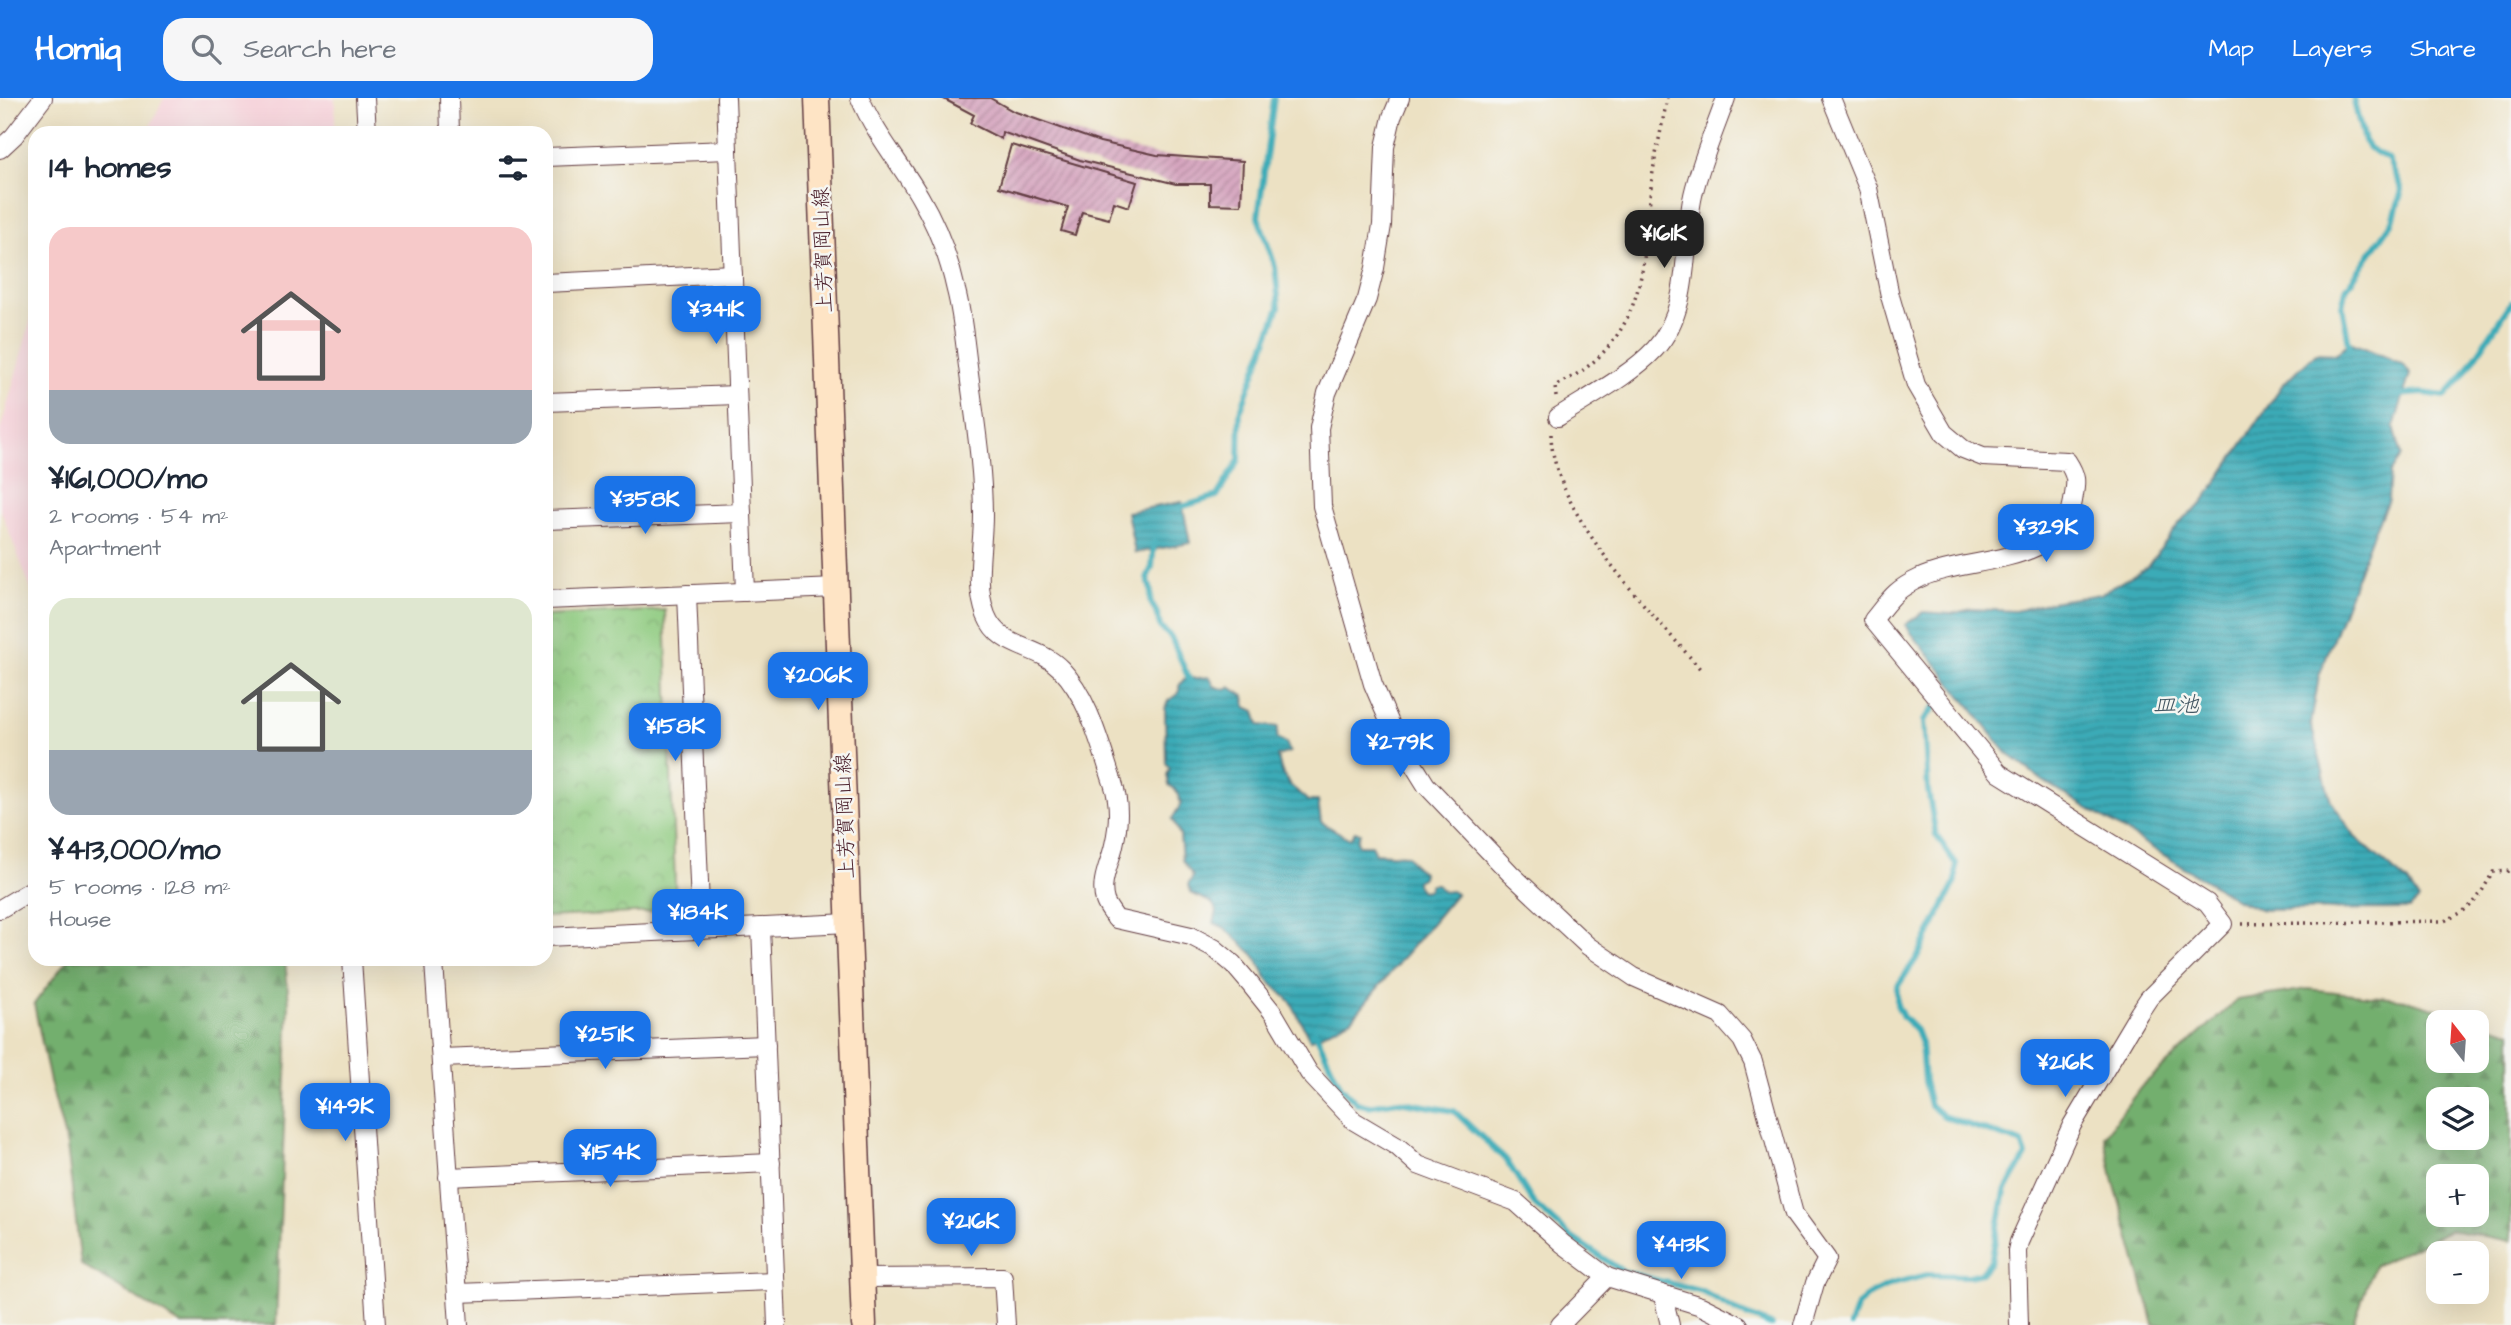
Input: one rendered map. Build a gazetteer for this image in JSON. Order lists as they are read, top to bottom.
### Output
{
  "streets": {
    "main road": ["上芳賀岡山線"]
  },
  "water": ["皿池"],
  "north": "top",
  "page": {
    "header": "Homiq",
    "search": "Search here",
    "nav": ["Map", "Layers", "Share"],
    "heading": "14 homes",
    "price": [
      "¥161K",
      "¥341K",
      "¥358K",
      "¥329K",
      "¥206K",
      "¥158K",
      "¥279K",
      "¥184K",
      "¥251K",
      "¥216K",
      "¥149K",
      "¥154K",
      "¥216K",
      "¥413K"
    ],
    "list": [
      {
        "name": "¥161,000/mo",
        "note": "2 rooms · 54 m² · Apartment"
      },
      {
        "name": "¥413,000/mo",
        "note": "5 rooms · 128 m² · House"
      }
    ],
    "map_buttons": ["+", "−"]
  }
}
